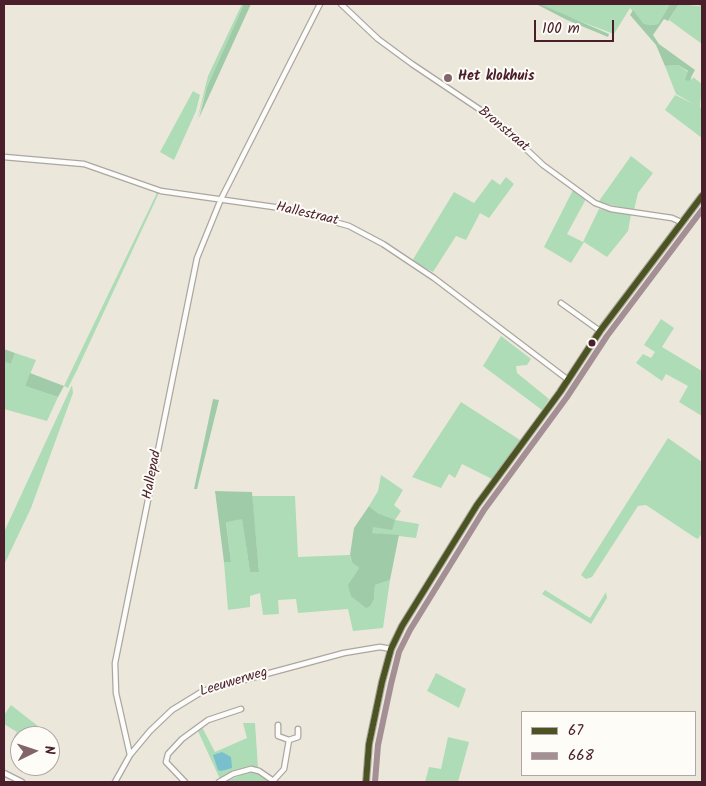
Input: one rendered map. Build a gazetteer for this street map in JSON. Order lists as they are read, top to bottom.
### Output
{
  "streets": {
    "street": [
      "Bronstraat",
      "Hallestraat",
      "Hallepad",
      "Leeuwerweg"
    ]
  },
  "crossings": [
    ["Hallestraat", "Hallepad"],
    ["Hallepad", "Leeuwerweg"]
  ],
  "places": ["Het klokhuis"],
  "lines": ["transit line 67", "transit line 668"],
  "legend": ["67", "668"],
  "scale_bar": "100 m",
  "north": "right"
}
